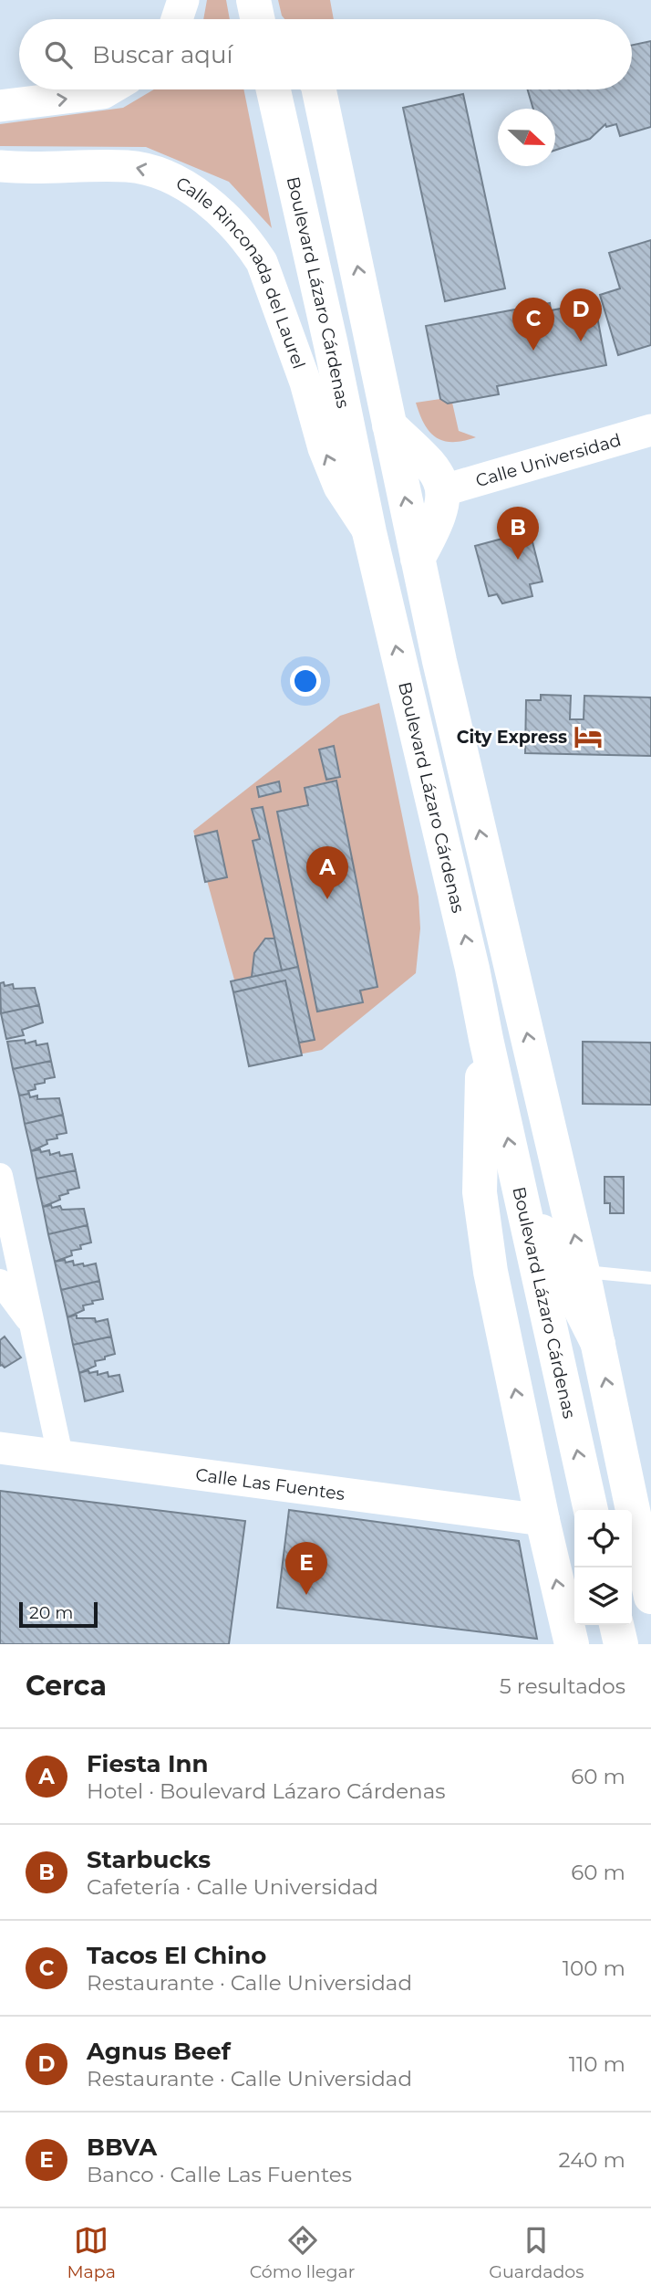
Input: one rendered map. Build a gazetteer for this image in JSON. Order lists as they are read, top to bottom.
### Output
{
  "streets": {
    "main road": ["Boulevard Lázaro Cárdenas"],
    "street": ["Calle Rinconada del Laurel", "Calle Universidad", "Calle Las Fuentes"]
  },
  "crossings": [
    ["Calle Rinconada del Laurel", "Boulevard Lázaro Cárdenas"]
  ],
  "one_way": ["Calle Rinconada del Laurel"],
  "places": {
    "hotel": ["City Express"]
  },
  "scale_bar": "20 m",
  "north": "right",
  "page": {
    "search": "Buscar aquí",
    "pins": [
      "D",
      "C",
      "B",
      "A",
      "E"
    ],
    "scale": "20 m",
    "heading": ["Cerca", "5 resultados"],
    "list": [
      {
        "mark": "A",
        "name": "Fiesta Inn",
        "note": "Hotel · Boulevard Lázaro Cárdenas",
        "value": "60 m"
      },
      {
        "mark": "B",
        "name": "Starbucks",
        "note": "Cafetería · Calle Universidad",
        "value": "60 m"
      },
      {
        "mark": "C",
        "name": "Tacos El Chino",
        "note": "Restaurante · Calle Universidad",
        "value": "100 m"
      },
      {
        "mark": "D",
        "name": "Agnus Beef",
        "note": "Restaurante · Calle Universidad",
        "value": "110 m"
      },
      {
        "mark": "E",
        "name": "BBVA",
        "note": "Banco · Calle Las Fuentes",
        "value": "240 m"
      }
    ],
    "nav": ["Mapa", "Cómo llegar", "Guardados"]
  }
}
